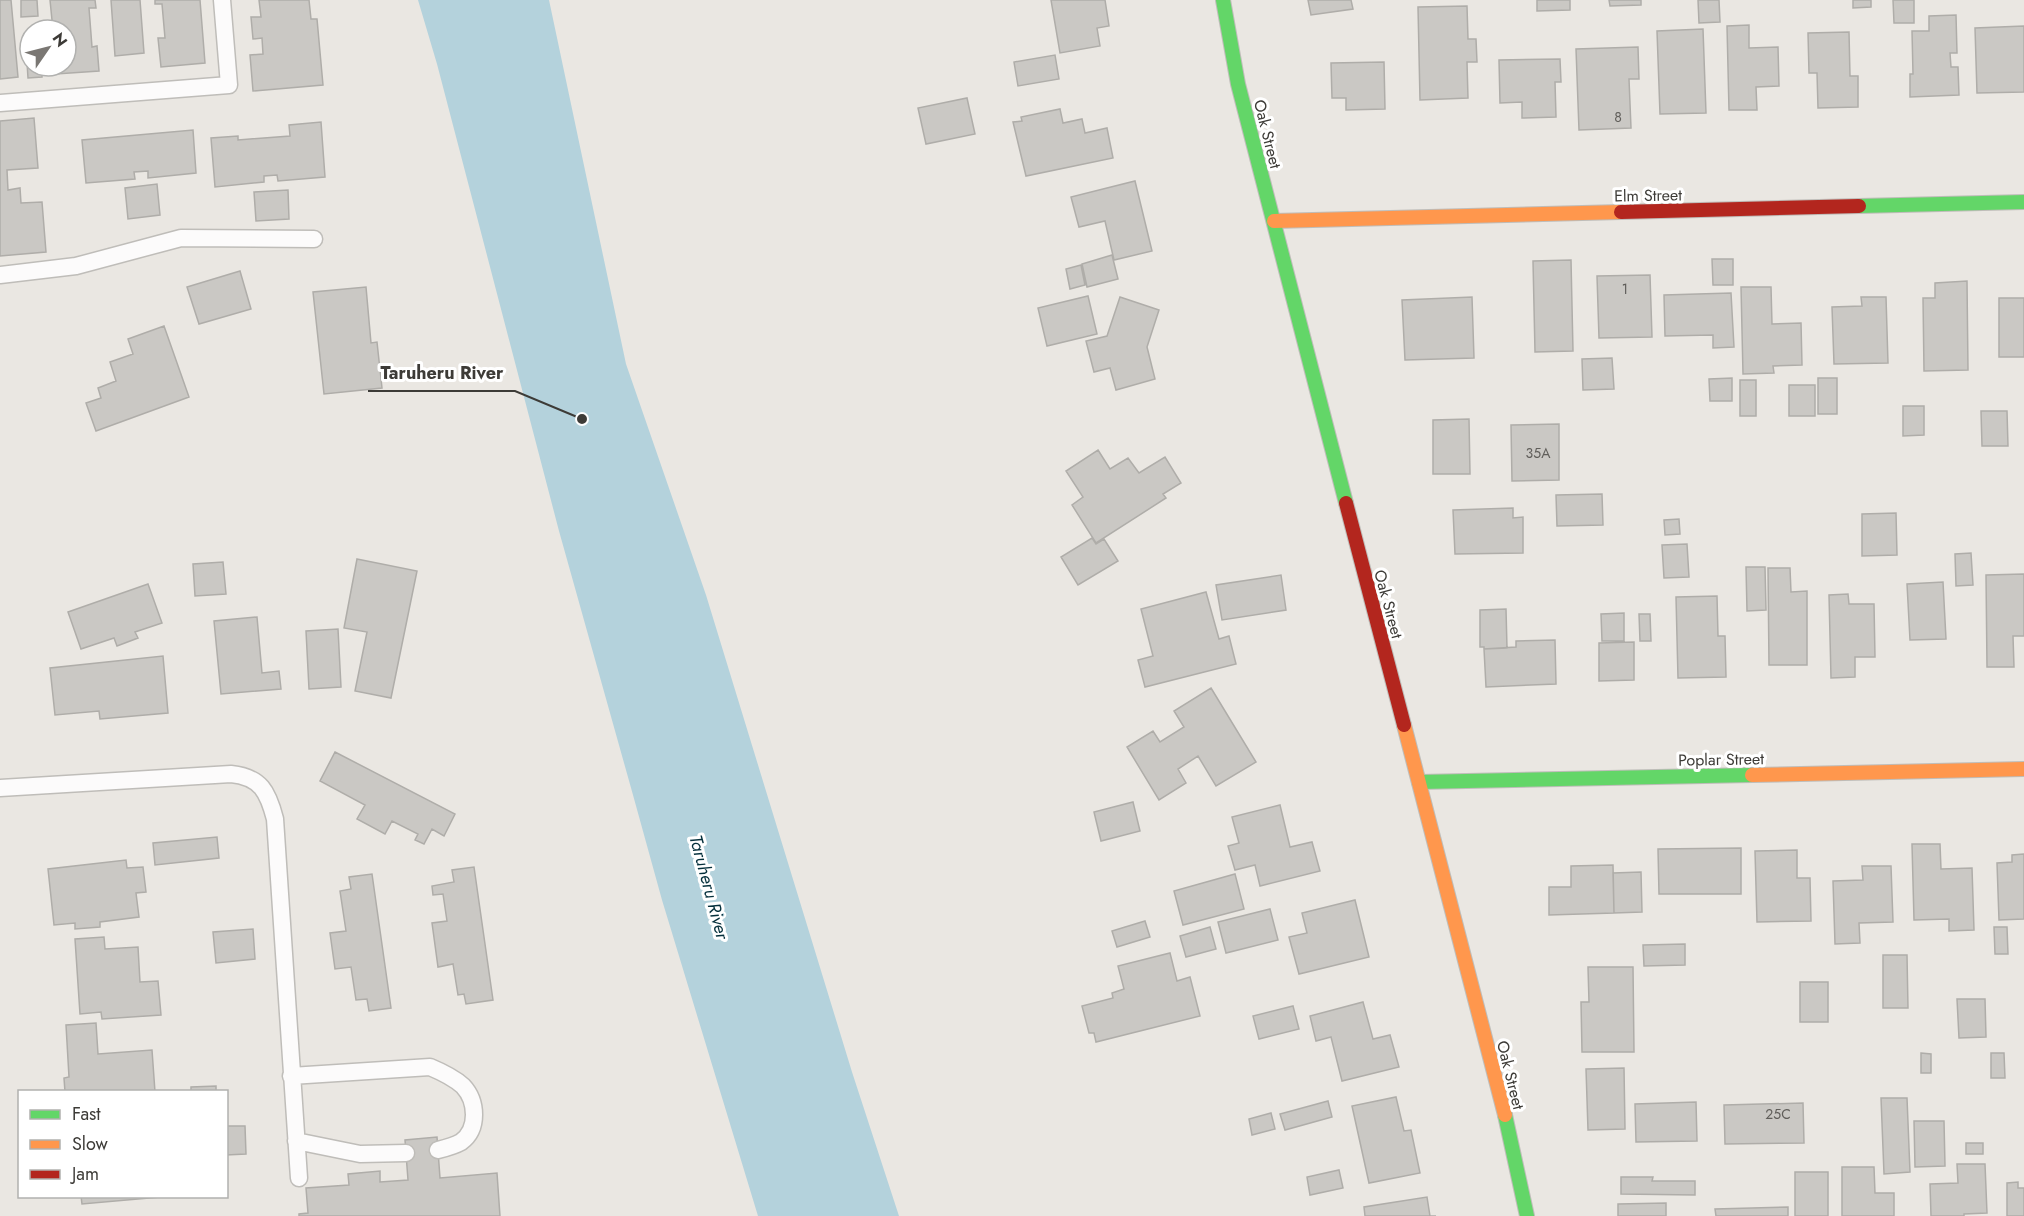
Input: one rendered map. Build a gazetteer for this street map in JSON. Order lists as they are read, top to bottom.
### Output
{
  "streets": {
    "street": ["Oak Street", "Elm Street", "Poplar Street"]
  },
  "crossings": [
    ["Oak Street", "Elm Street"],
    ["Oak Street", "Poplar Street"]
  ],
  "water": ["Taruheru River"],
  "places": ["Taruheru River"],
  "house_numbers": [
    "8",
    "1",
    "35A",
    "25C"
  ],
  "legend": ["Fast", "Slow", "Jam"],
  "north": "top right"
}
